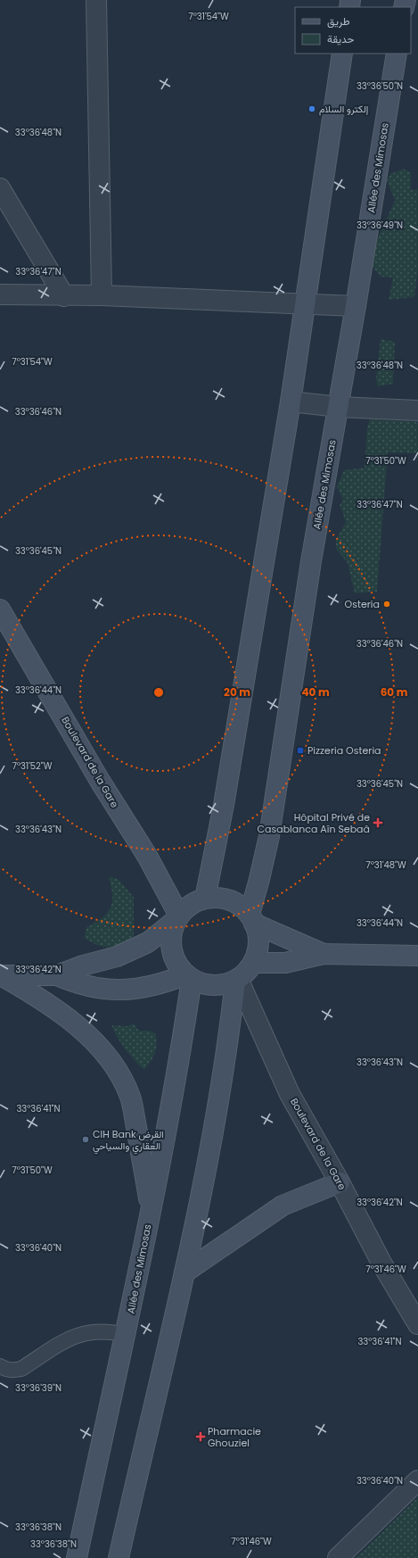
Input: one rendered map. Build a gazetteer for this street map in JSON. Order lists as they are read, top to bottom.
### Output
{
  "streets": {
    "main road": ["Allée des Mimosas", "Boulevard de la Gare"]
  },
  "crossings": [
    ["Allée des Mimosas", "Boulevard de la Gare"]
  ],
  "places": {
    "other": ["إلكترو السلام", "Osteria", "CIH Bank القرض العقاري والسياحي"],
    "transit": ["Pizzeria Osteria"],
    "health": ["Hôpital Privé de Casablanca Aîn Sebaâ", "Pharmacie Ghouziel"]
  },
  "legend": ["طريق", "حديقة"],
  "coordinates": [
    "7°31'54\"W",
    "33°36'50\"N",
    "33°36'48\"N",
    "33°36'49\"N",
    "33°36'47\"N",
    "33°36'46\"N",
    "7°31'50\"W",
    "33°36'45\"N",
    "33°36'44\"N",
    "7°31'52\"W",
    "33°36'43\"N",
    "7°31'48\"W",
    "33°36'42\"N",
    "33°36'41\"N",
    "33°36'40\"N",
    "7°31'46\"W",
    "33°36'39\"N",
    "33°36'38\"N"
  ],
  "rings": ["20 m", "40 m", "60 m"]
}
